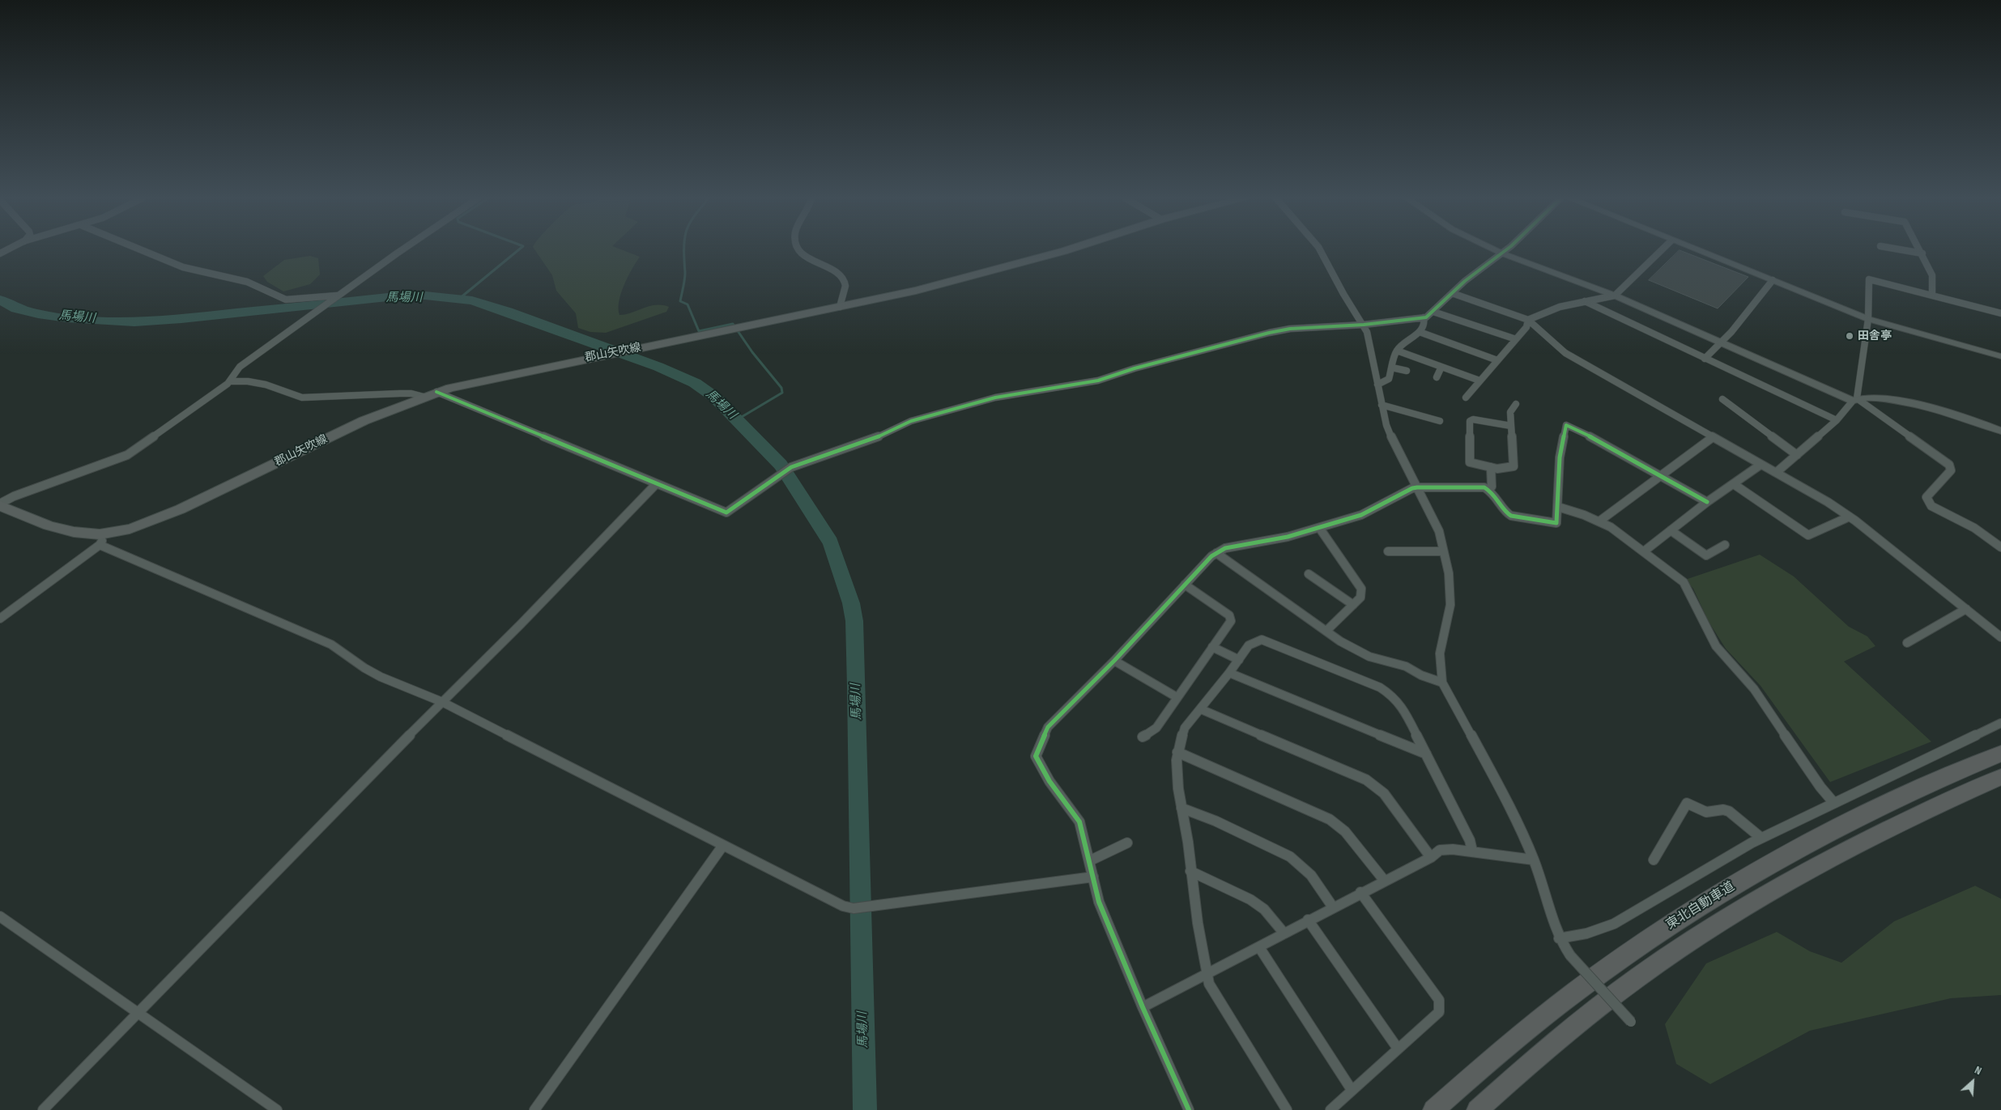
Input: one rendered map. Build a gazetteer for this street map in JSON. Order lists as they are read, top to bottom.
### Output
{
  "streets": {
    "highway": ["東北自動車道"],
    "main road": ["郡山矢吹線"]
  },
  "water": ["馬場川"],
  "places": ["田舎亭"],
  "north": "top right"
}
